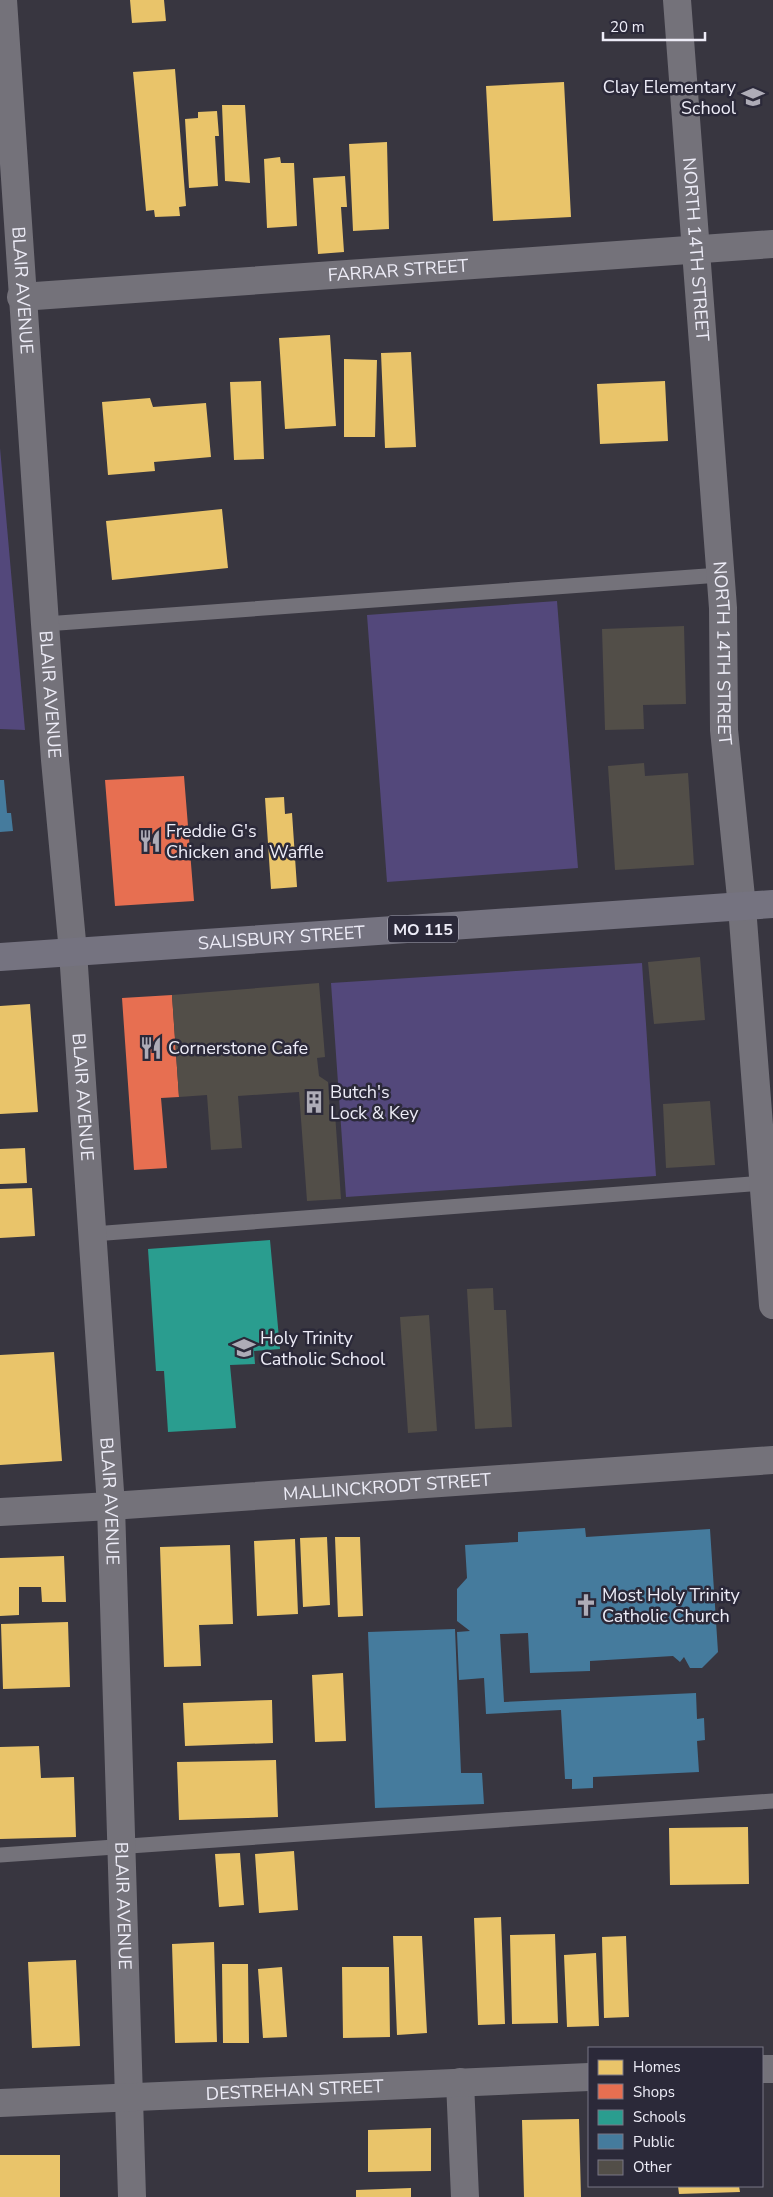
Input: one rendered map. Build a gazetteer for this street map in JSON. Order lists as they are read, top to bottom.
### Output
{
  "streets": {
    "main road": ["MO 115", "SALISBURY STREET"],
    "street": [
      "NORTH 14TH STREET",
      "FARRAR STREET",
      "BLAIR AVENUE",
      "MALLINCKRODT STREET",
      "DESTREHAN STREET"
    ]
  },
  "crossings": [
    ["NORTH 14TH STREET", "FARRAR STREET"],
    ["NORTH 14TH STREET", "SALISBURY STREET"],
    ["FARRAR STREET", "BLAIR AVENUE"],
    ["BLAIR AVENUE", "SALISBURY STREET"],
    ["BLAIR AVENUE", "MALLINCKRODT STREET"],
    ["BLAIR AVENUE", "DESTREHAN STREET"]
  ],
  "places": {
    "school or university": ["Clay Elementary School", "Holy Trinity Catholic School"],
    "restaurant": ["Freddie G's Chicken and Waffle", "Cornerstone Cafe"],
    "building": ["Butch's Lock & Key"],
    "church": ["Most Holy Trinity Catholic Church"]
  },
  "legend": [
    "Homes",
    "Shops",
    "Schools",
    "Public",
    "Other"
  ],
  "scale_bar": "20 m"
}
